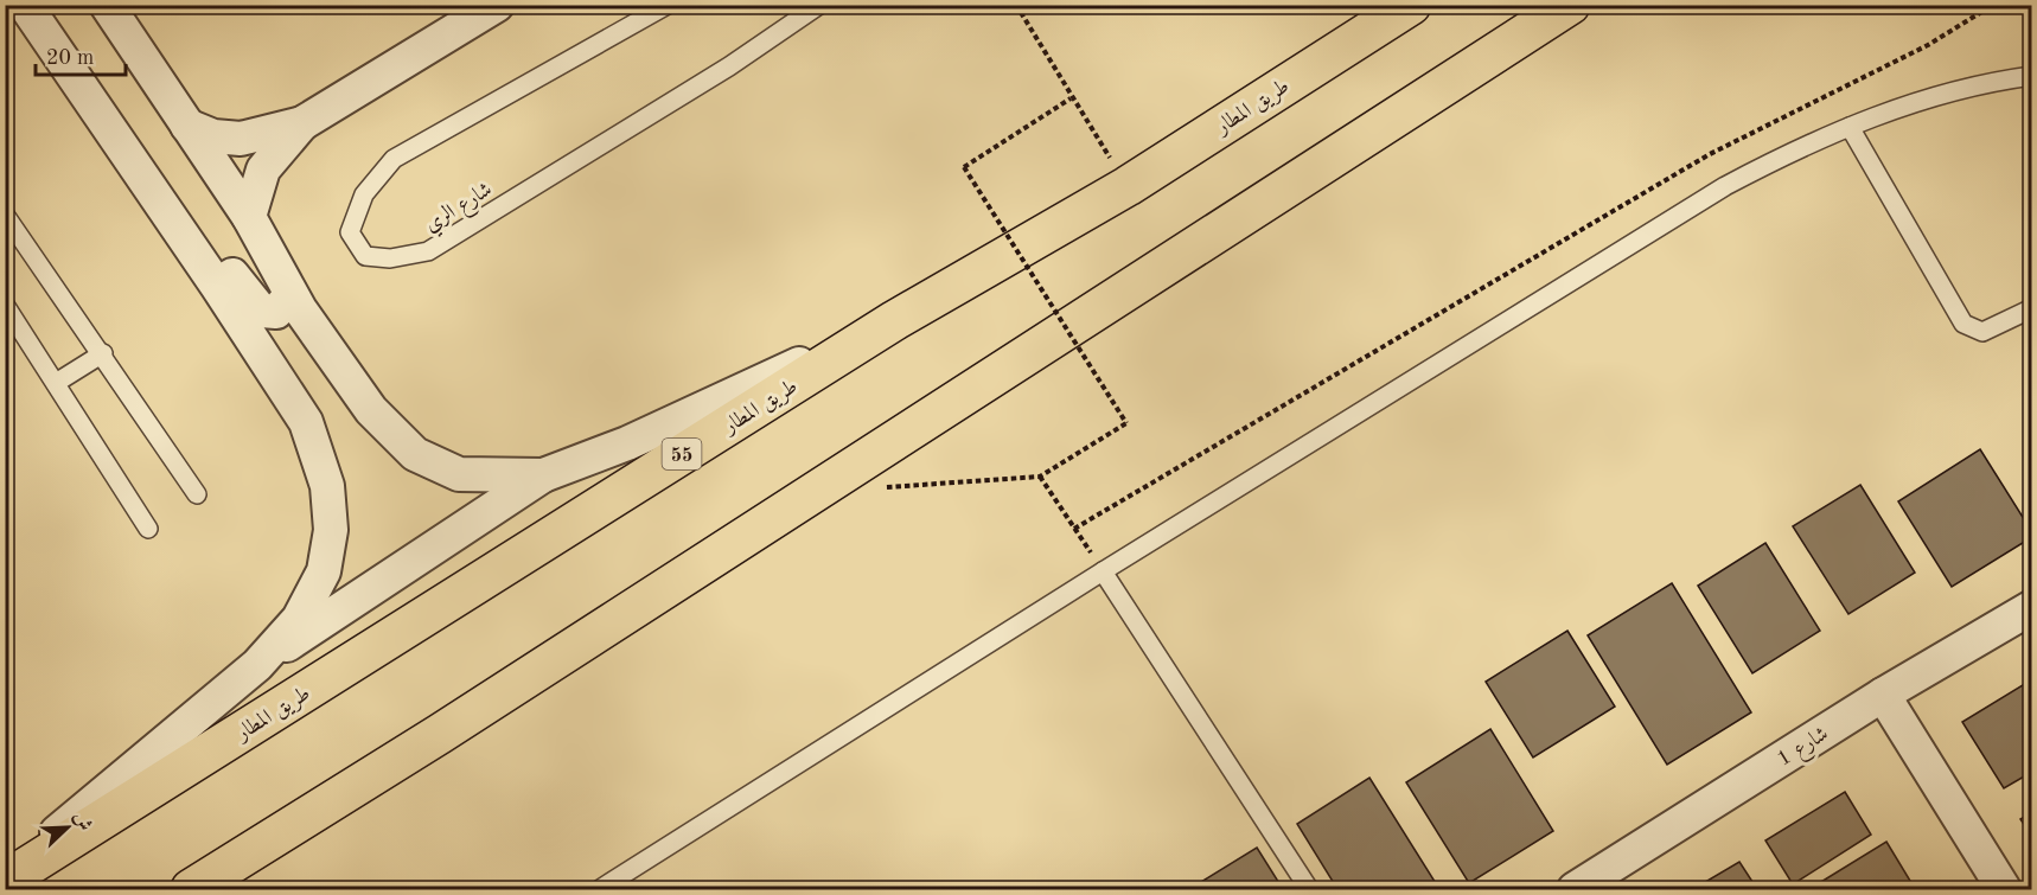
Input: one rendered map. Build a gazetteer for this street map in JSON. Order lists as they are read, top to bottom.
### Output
{
  "streets": {
    "highway": ["طريق المطار", "55"],
    "street": ["شارع 1"],
    "lane": ["شارع الري"]
  },
  "scale_bar": "20 m",
  "north": "top right"
}
